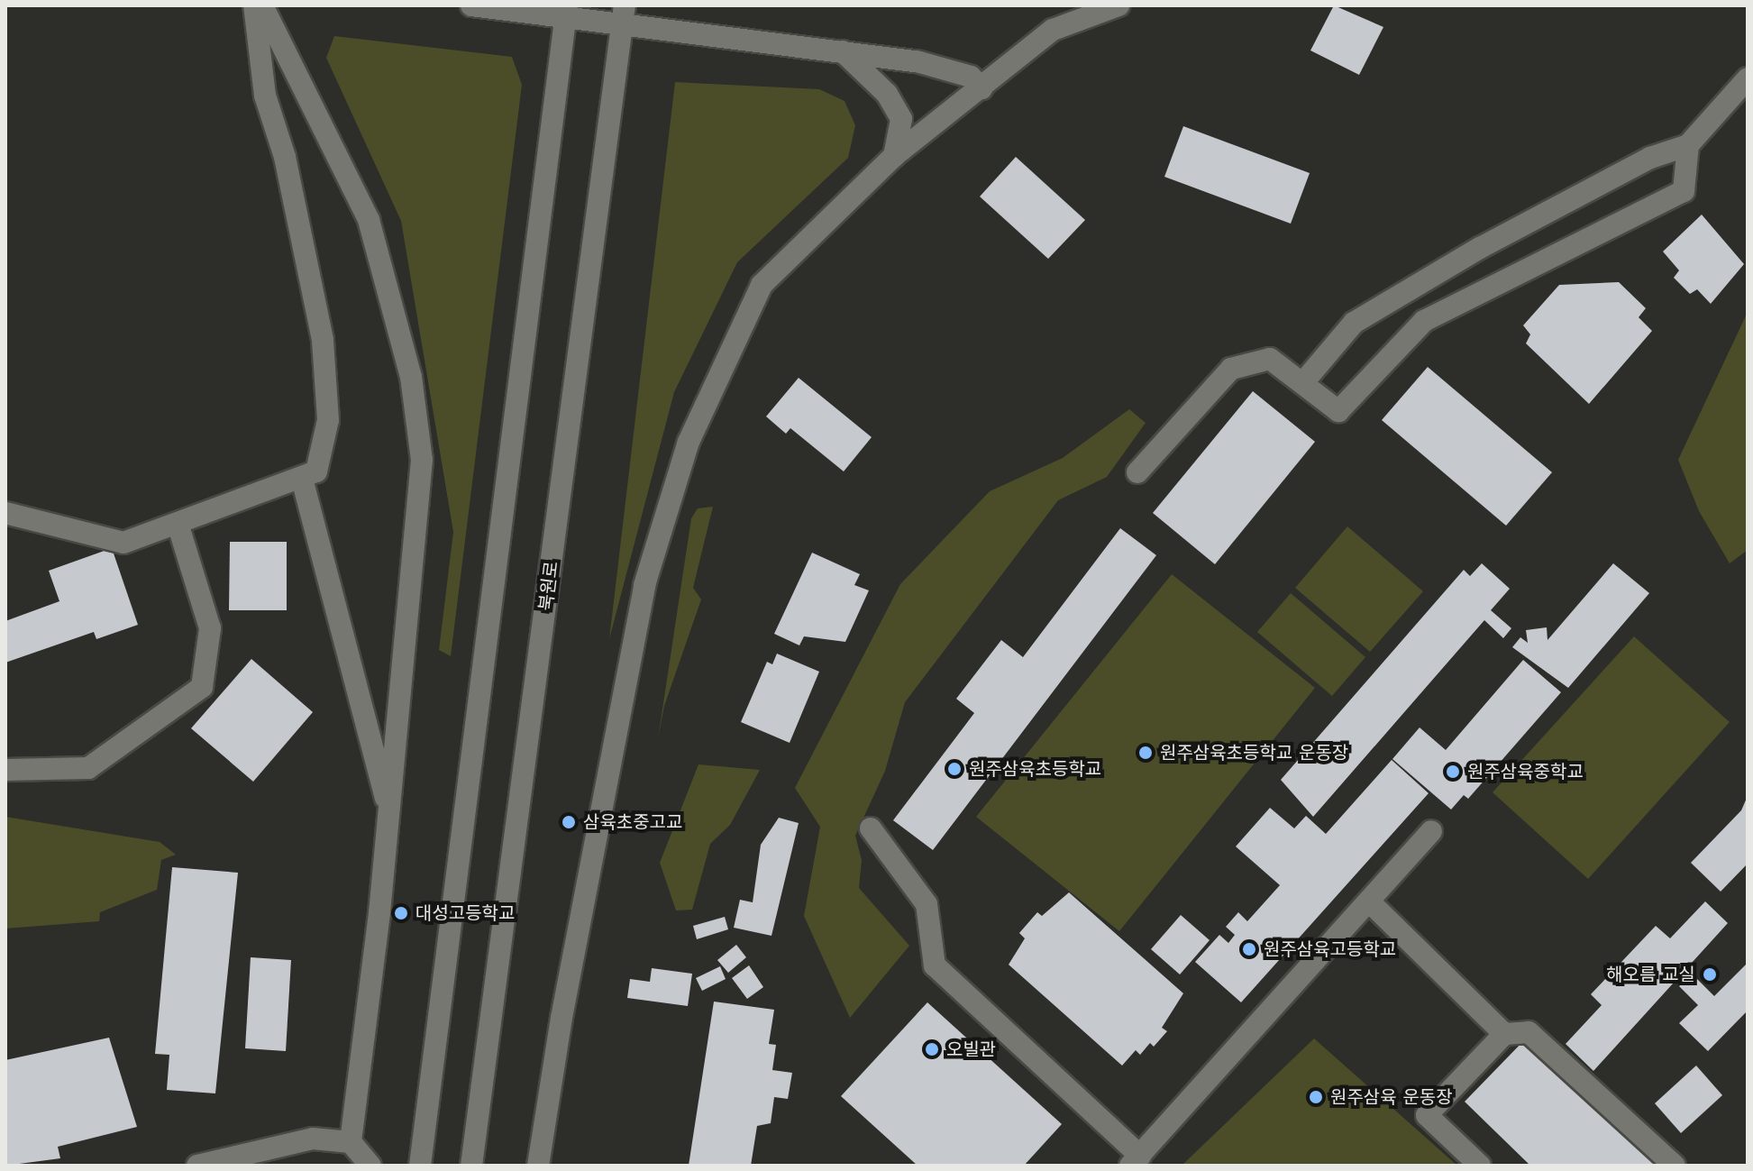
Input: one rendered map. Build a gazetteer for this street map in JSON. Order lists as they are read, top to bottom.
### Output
{
  "streets": {
    "street": ["북원로"]
  },
  "places": [
    "원주삼육초등학교 운동장",
    "원주삼육초등학교",
    "원주삼육중학교",
    "삼육초중고교",
    "대성고등학교",
    "원주삼육고등학교",
    "해오름 교실",
    "오빌관",
    "원주삼육 운동장"
  ]
}
